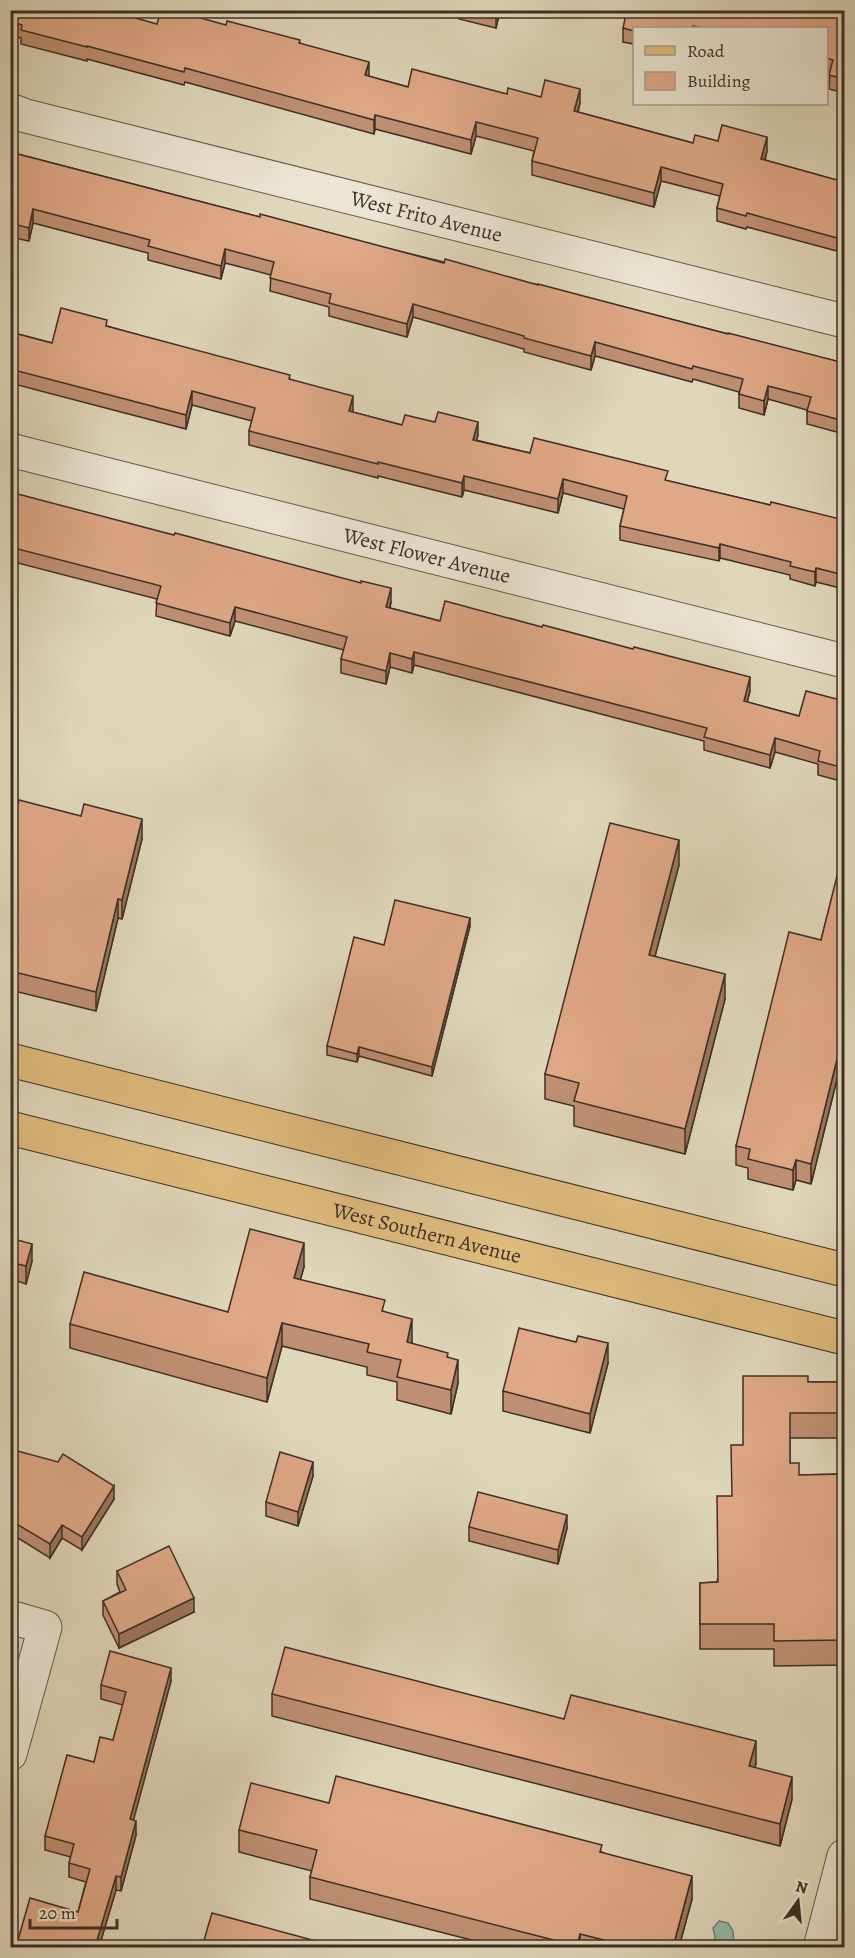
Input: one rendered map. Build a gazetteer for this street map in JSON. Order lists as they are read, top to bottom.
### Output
{
  "streets": {
    "main road": ["West Southern Avenue"],
    "street": ["West Frito Avenue", "West Flower Avenue"]
  },
  "legend": ["Road", "Building"],
  "scale_bar": "20 m",
  "north": "top"
}
